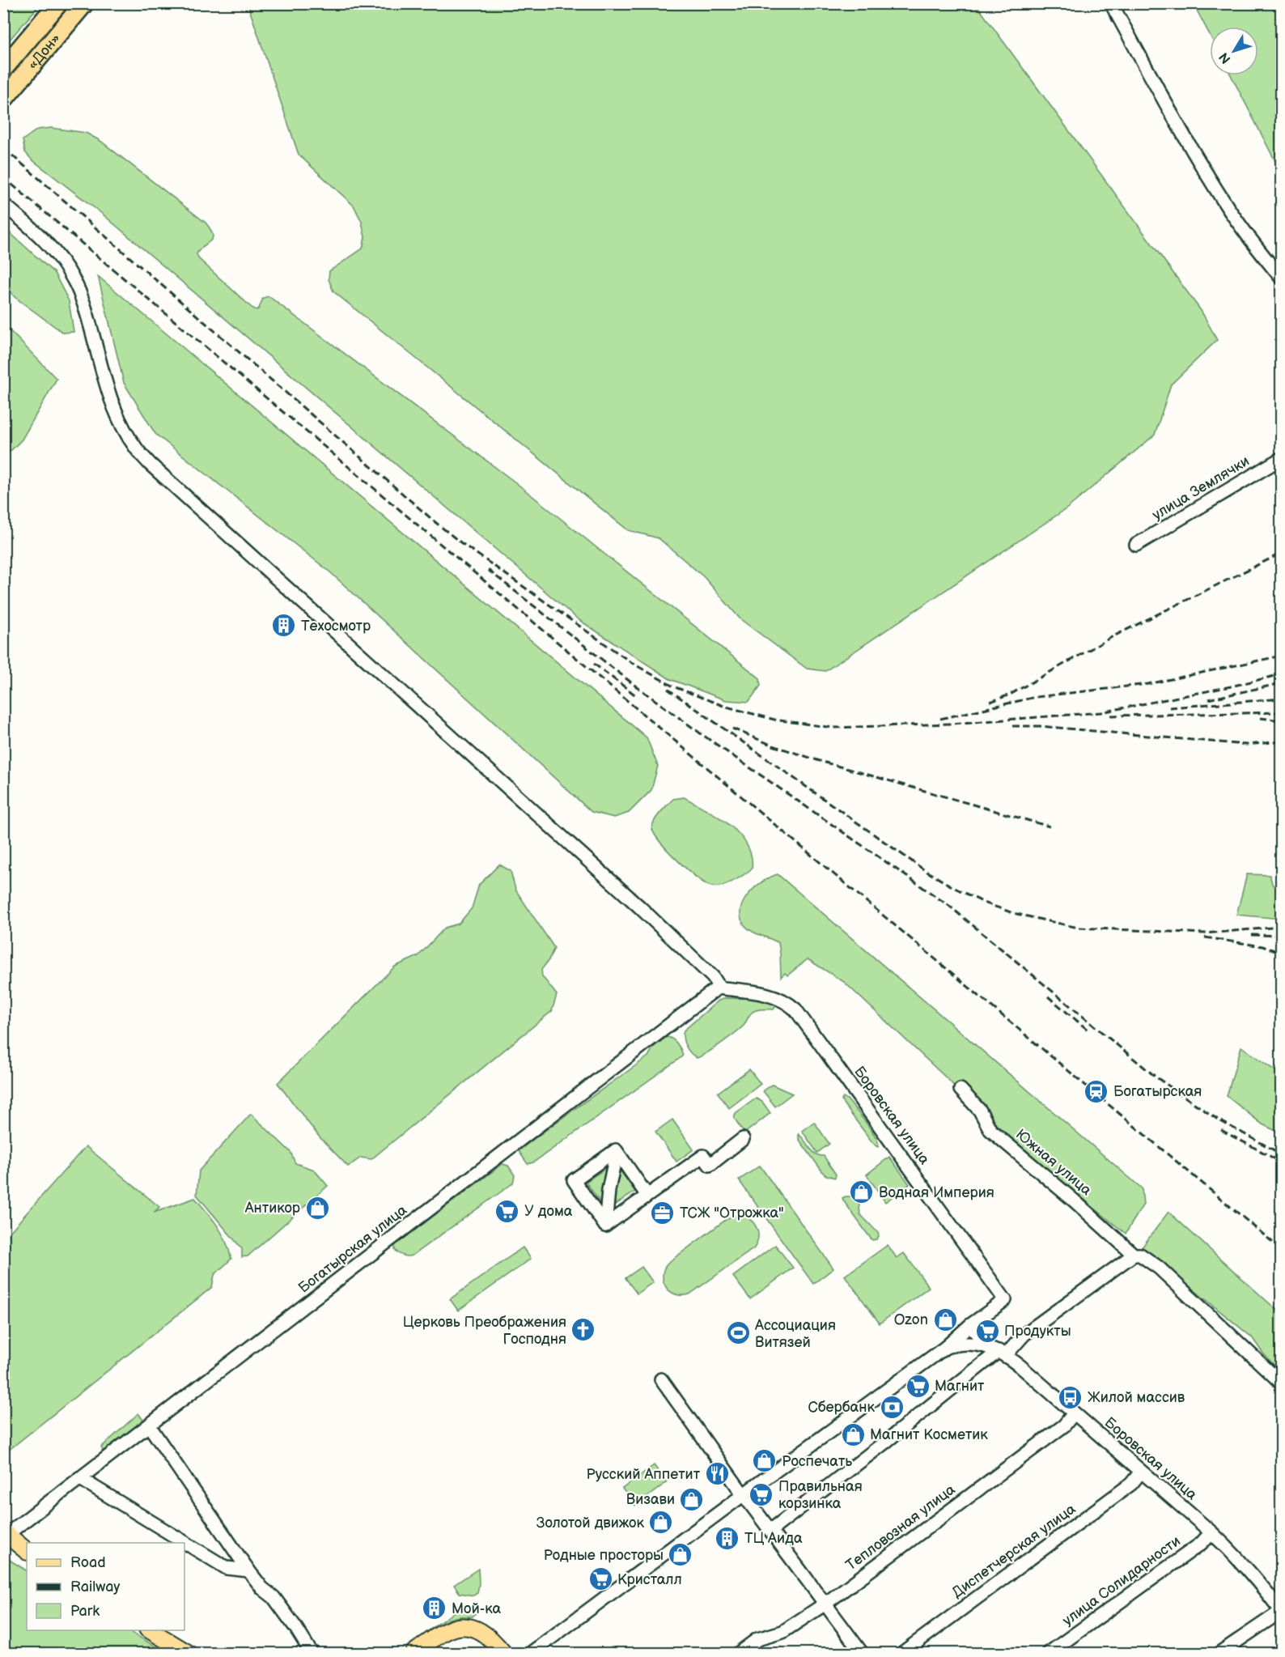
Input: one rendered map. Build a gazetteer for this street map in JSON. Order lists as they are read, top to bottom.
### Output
{
  "streets": {
    "highway": ["«Дон»"],
    "street": [
      "улица Землячки",
      "Боровская улица",
      "Южная улица",
      "Богатырская улица",
      "Тепловозная улица",
      "Диспетчерская улица",
      "улица Солидарности"
    ]
  },
  "crossings": [
    ["Боровская улица", "Богатырская улица"],
    ["Боровская улица", "Тепловозная улица"],
    ["Боровская улица", "Диспетчерская улица"],
    ["Боровская улица", "улица Солидарности"]
  ],
  "places": {
    "building": ["Техосмотр", "ТЦ Аида", "Мой-ка"],
    "station": ["Богатырская"],
    "shop": [
      "Водная Империя",
      "Антикор",
      "Ozon",
      "Магнит Косметик",
      "Роспечать",
      "Визави",
      "Золотой движок",
      "Родные просторы"
    ],
    "supermarket": [
      "У дома",
      "Продукты",
      "Магнит",
      "Правильная корзинка",
      "Кристалл"
    ],
    "office": ["ТСЖ \"Отрожка\""],
    "church": ["Церковь Преображения Господня"],
    "sports": ["Ассоциация Витязей"],
    "bus stop": ["Жилой массив"],
    "bank": ["Сбербанк"],
    "restaurant": ["Русский Аппетит"]
  },
  "legend": ["Road", "Railway", "Park"],
  "north": "bottom left"
}
